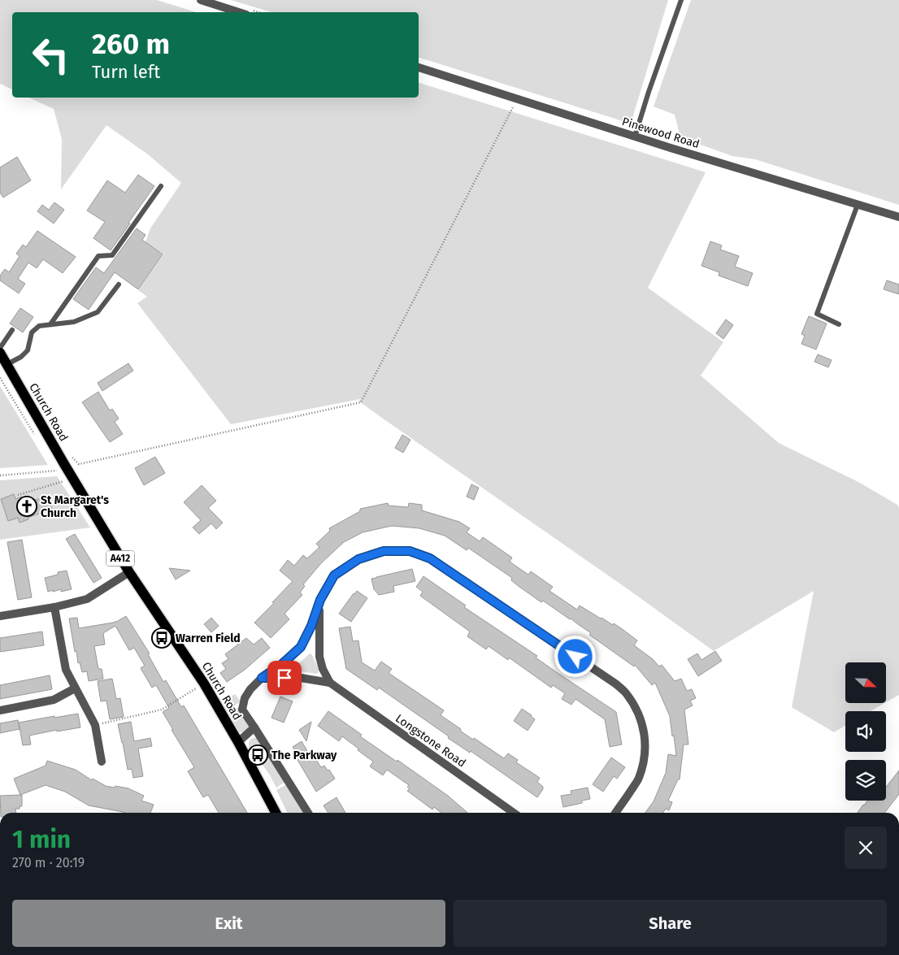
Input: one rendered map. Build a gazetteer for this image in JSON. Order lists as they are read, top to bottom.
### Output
{
  "streets": {
    "main road": ["Church Road", "A412"],
    "street": ["Pinewood Road", "Longstone Road"]
  },
  "places": {
    "church": ["St Margaret's Church"],
    "bus stop": ["Warren Field", "The Parkway"]
  },
  "north": "right",
  "page": {
    "turn": ["260 m", "Turn left"],
    "heading": ["1 min", "270 m · 20:19"],
    "buttons": ["Exit", "Share"]
  }
}
